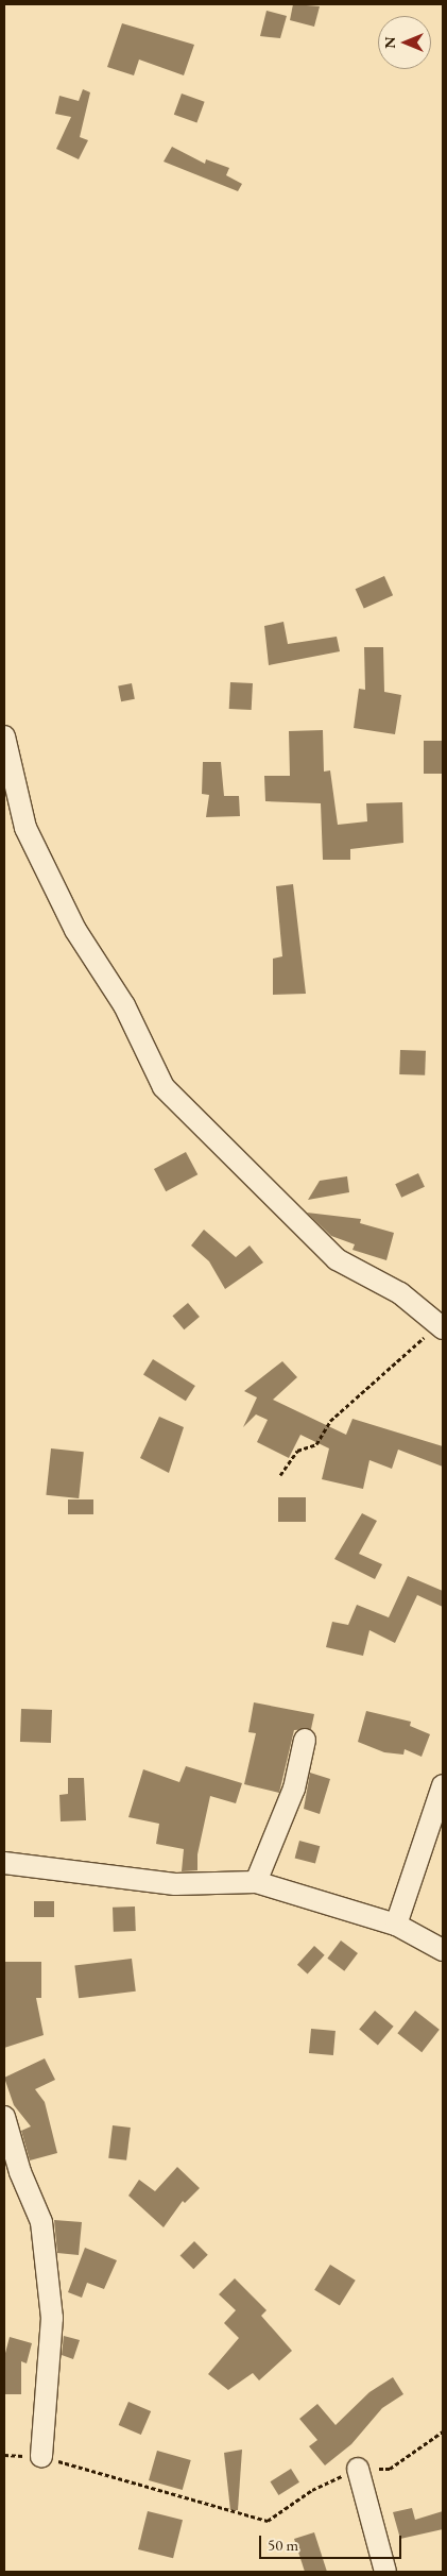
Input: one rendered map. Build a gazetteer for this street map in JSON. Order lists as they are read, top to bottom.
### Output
{
  "scale_bar": "50 m",
  "north": "left"
}
